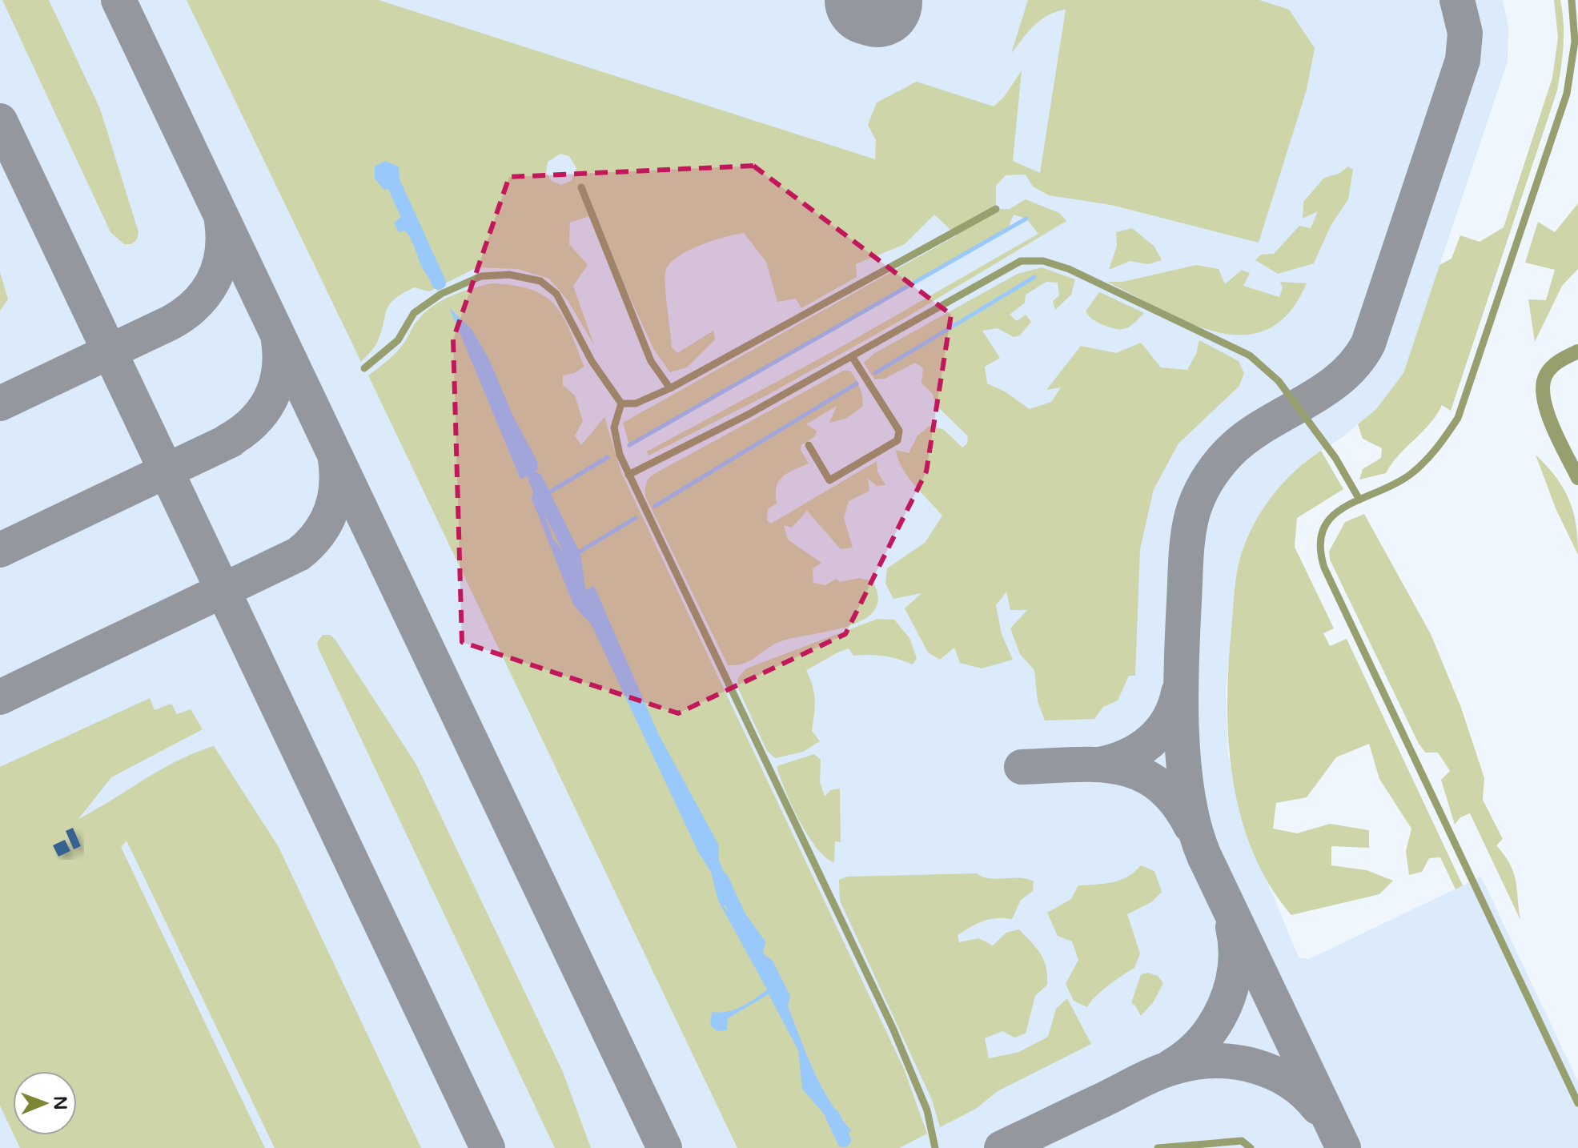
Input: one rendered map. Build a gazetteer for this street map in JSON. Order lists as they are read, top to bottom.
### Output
{
  "north": "right"
}
